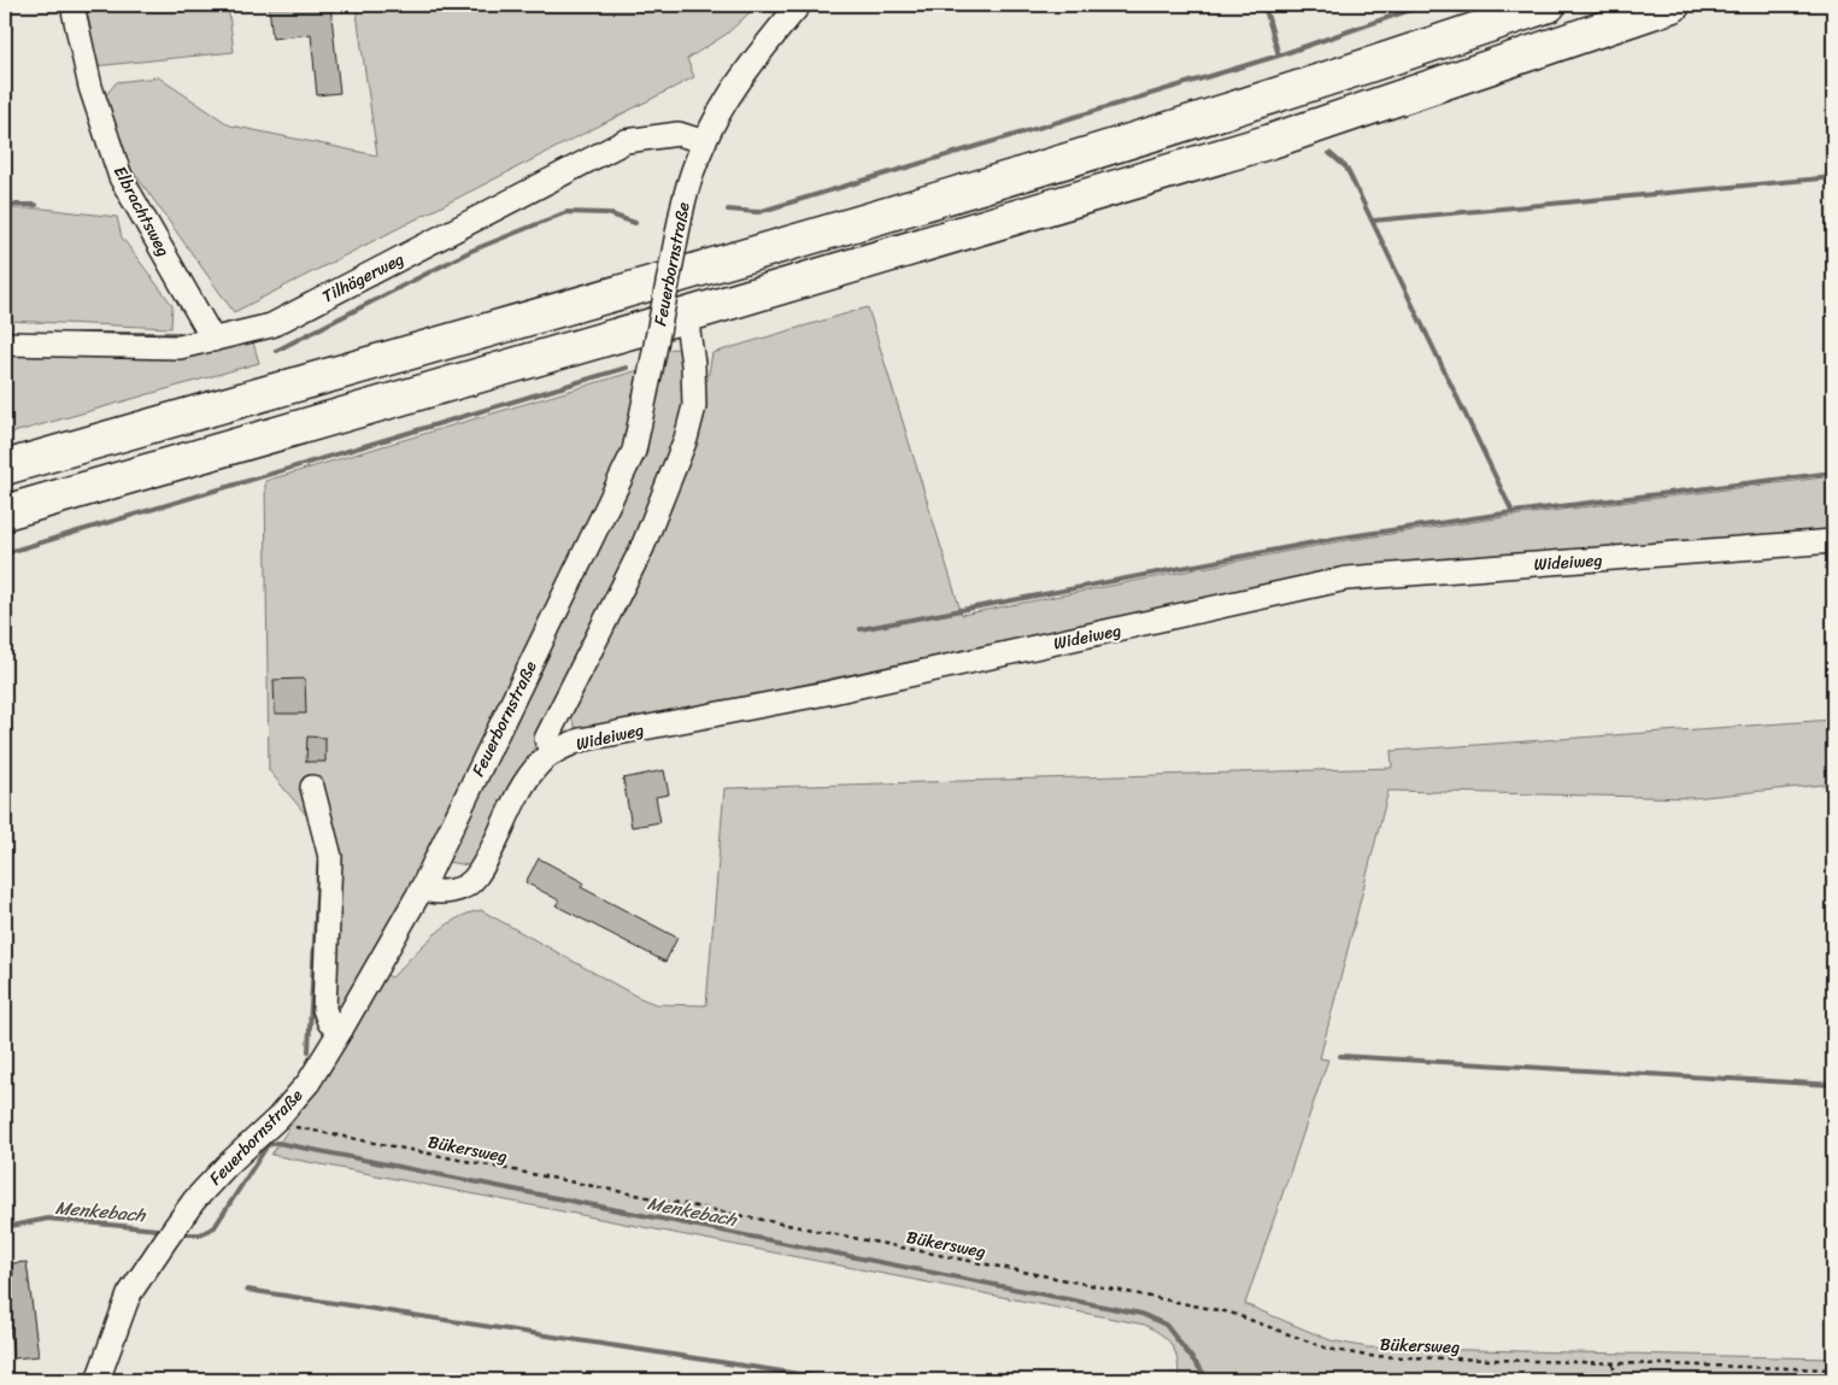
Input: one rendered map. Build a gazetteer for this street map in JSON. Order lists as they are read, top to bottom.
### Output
{
  "streets": {
    "street": [
      "Elbrachtsweg",
      "Feuerbornstraße",
      "Tilhägerweg",
      "Wideiweg"
    ],
    "path": ["Bükersweg"]
  },
  "crossings": [
    ["Elbrachtsweg", "Tilhägerweg"],
    ["Feuerbornstraße", "Tilhägerweg"],
    ["Feuerbornstraße", "Wideiweg"],
    ["Feuerbornstraße", "Bükersweg"]
  ],
  "water": ["Menkebach"]
}
